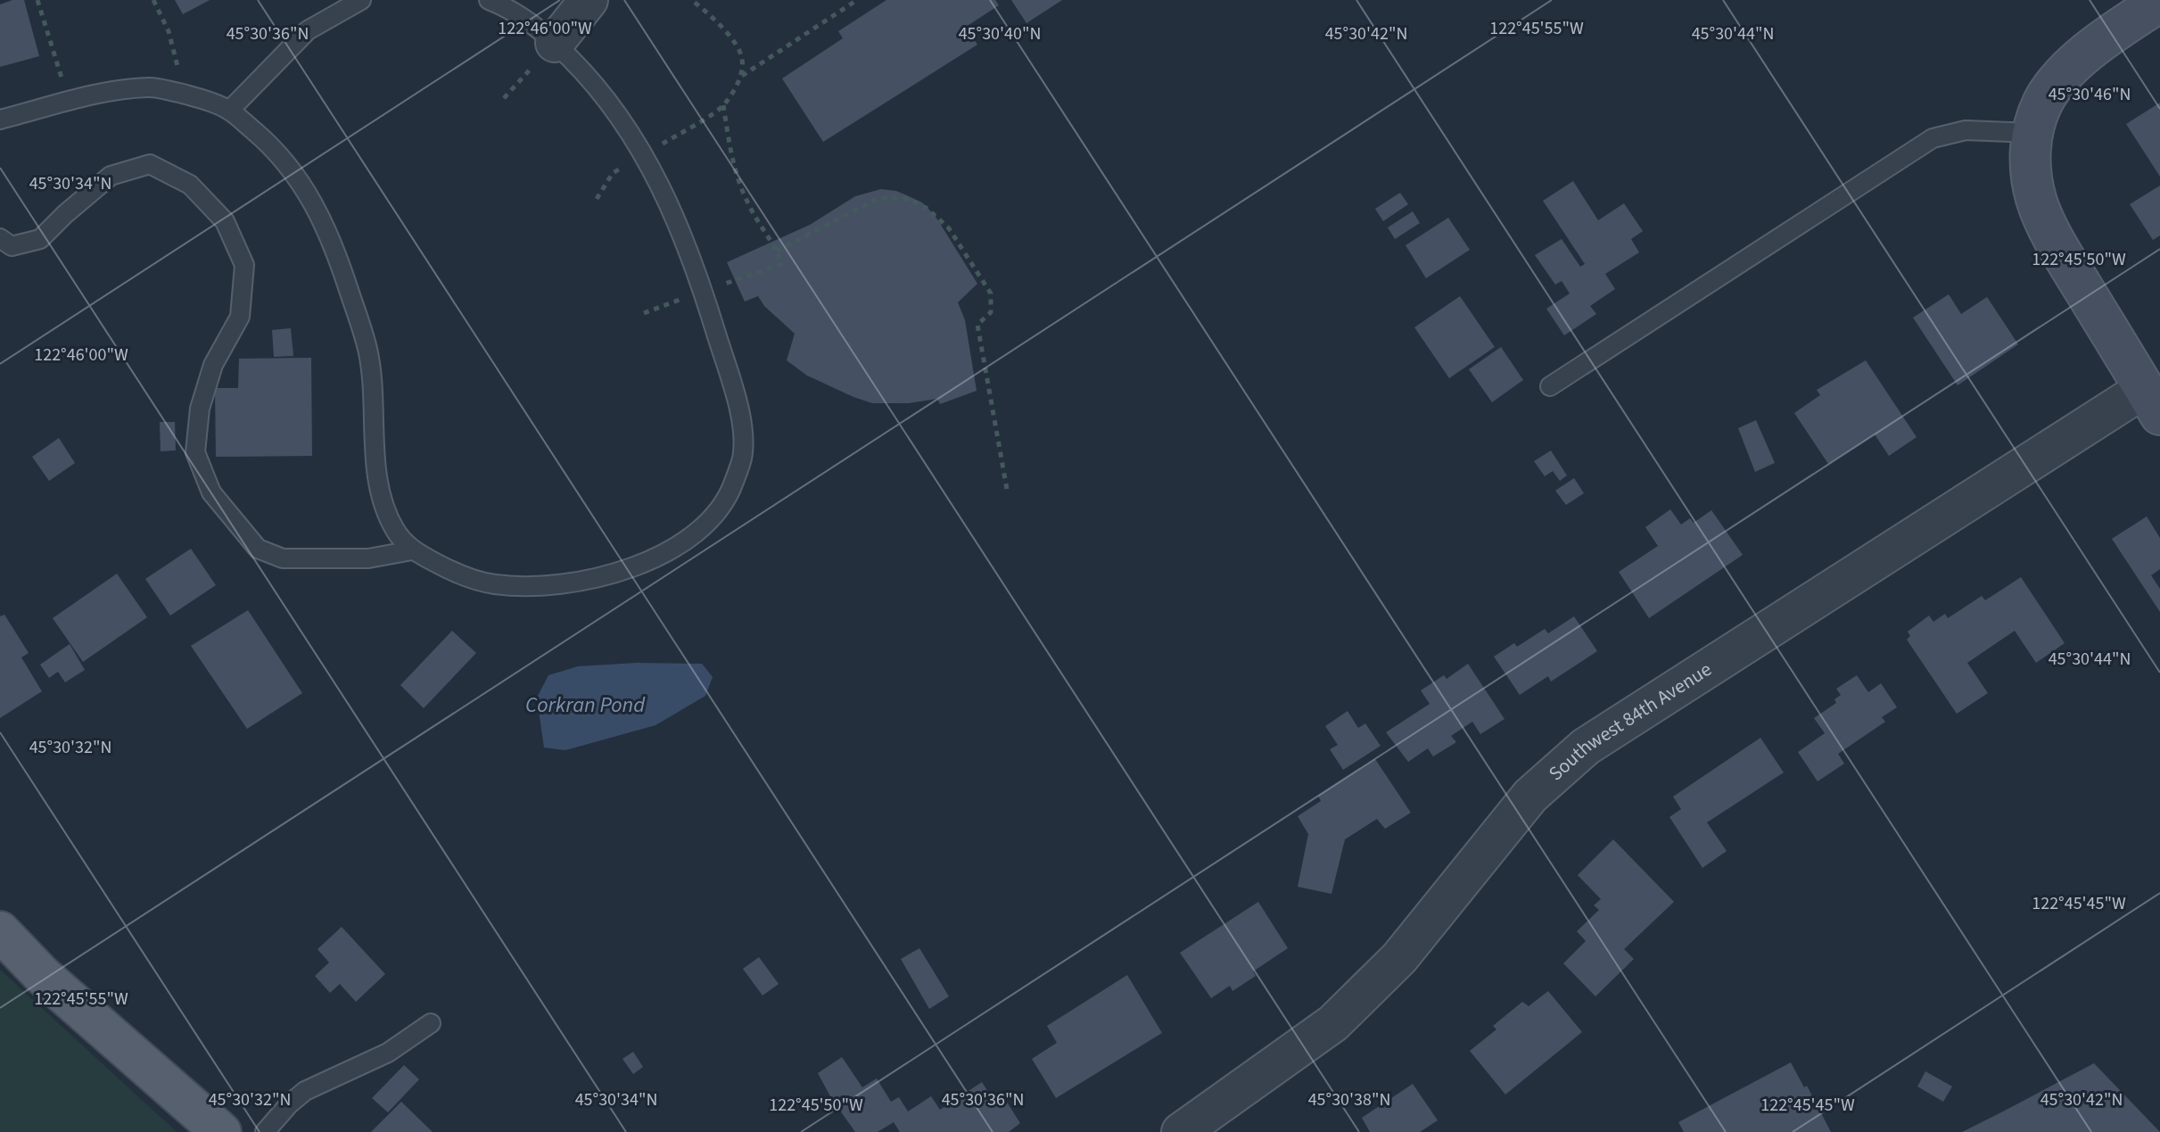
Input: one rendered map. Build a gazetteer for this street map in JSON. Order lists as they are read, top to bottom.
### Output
{
  "streets": {
    "street": ["Southwest 84th Avenue"]
  },
  "water": ["Corkran Pond"],
  "coordinates": [
    "122°46'00\"W",
    "122°45'55\"W",
    "45°30'42\"N",
    "45°30'36\"N",
    "45°30'40\"N",
    "45°30'44\"N",
    "45°30'46\"N",
    "45°30'34\"N",
    "122°45'50\"W",
    "45°30'32\"N",
    "122°45'45\"W",
    "45°30'38\"N"
  ]
}
